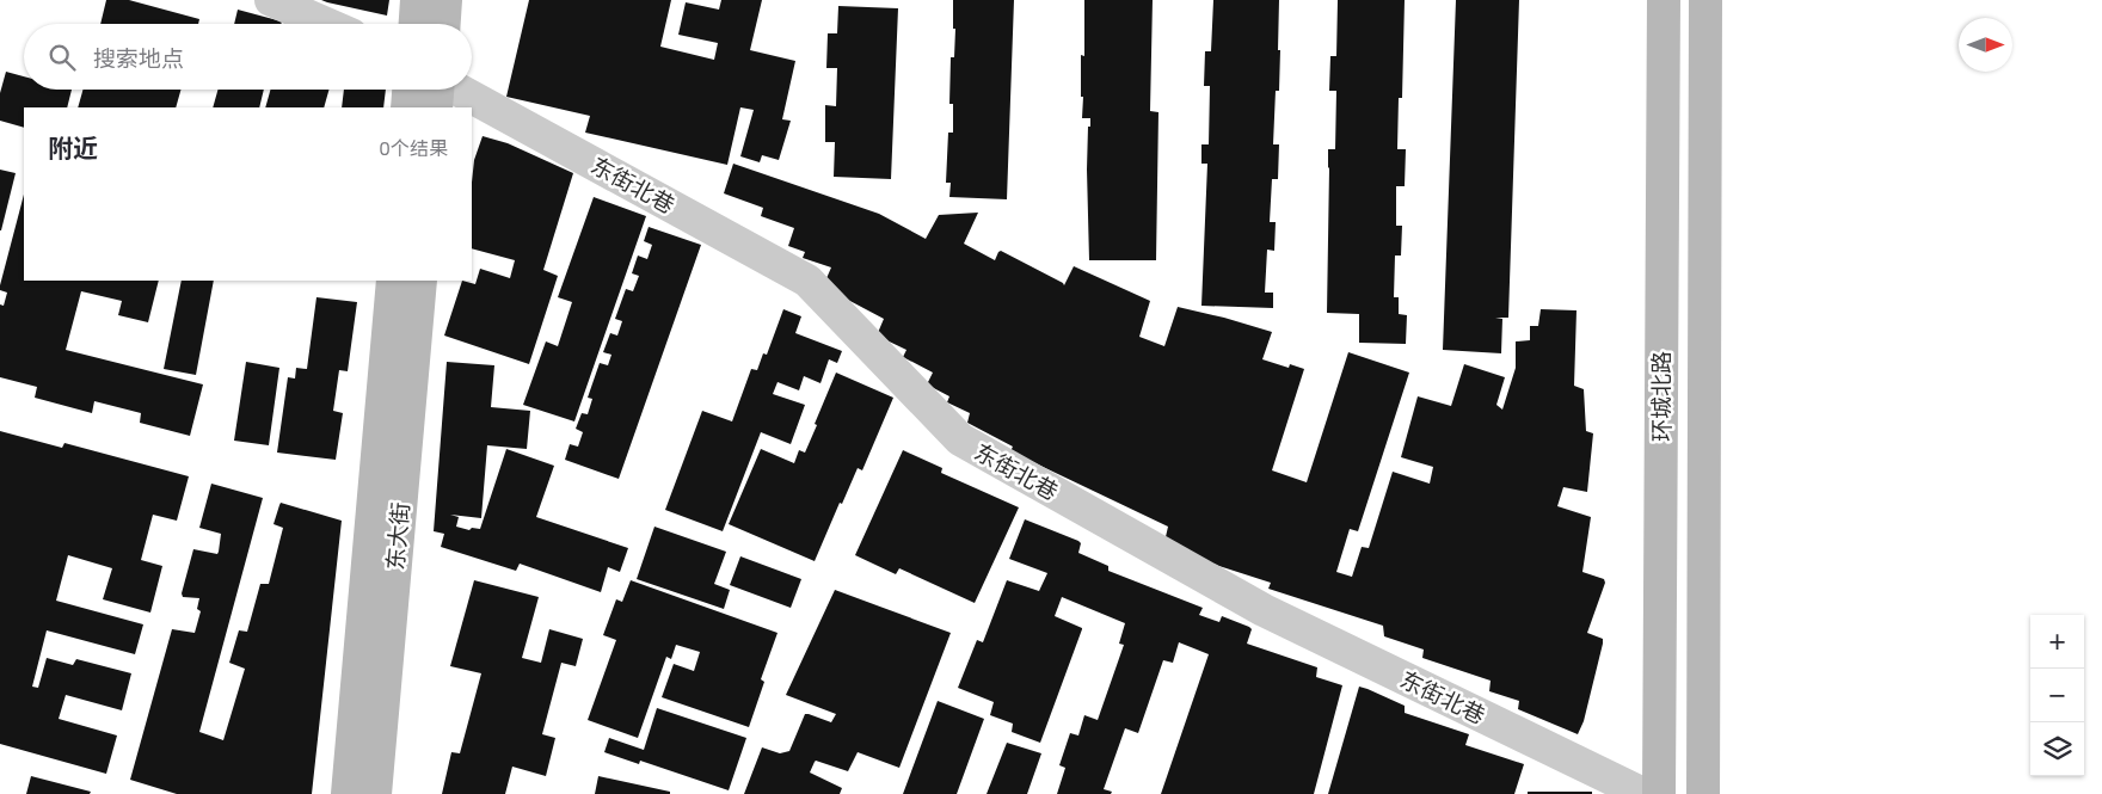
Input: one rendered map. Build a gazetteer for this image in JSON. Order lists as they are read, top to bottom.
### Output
{
  "streets": {
    "main road": ["环城北路", "东大街"],
    "street": ["东街北巷"]
  },
  "north": "right",
  "page": {
    "search": "搜索地点",
    "heading": ["附近", "0个结果"],
    "map_buttons": ["+", "−"]
  }
}
